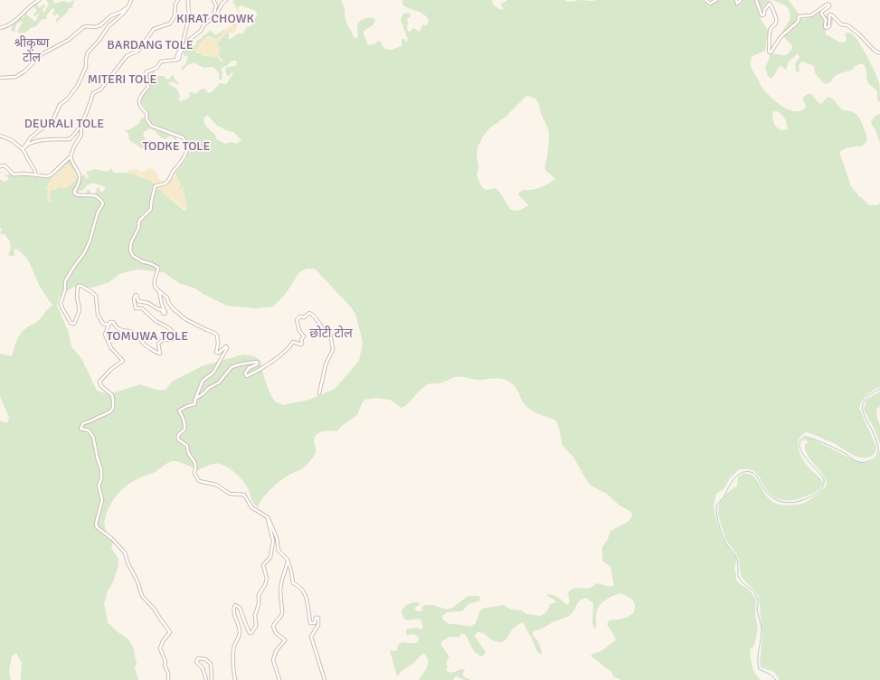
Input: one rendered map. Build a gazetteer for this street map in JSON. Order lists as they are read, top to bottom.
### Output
{
  "districts": [
    "KIRAT CHOWK",
    "श्रीकृष्ण टोल",
    "BARDANG TOLE",
    "MITERI TOLE",
    "DEURALI TOLE",
    "TODKE TOLE",
    "छोटी टोल",
    "TOMUWA TOLE"
  ]
}
